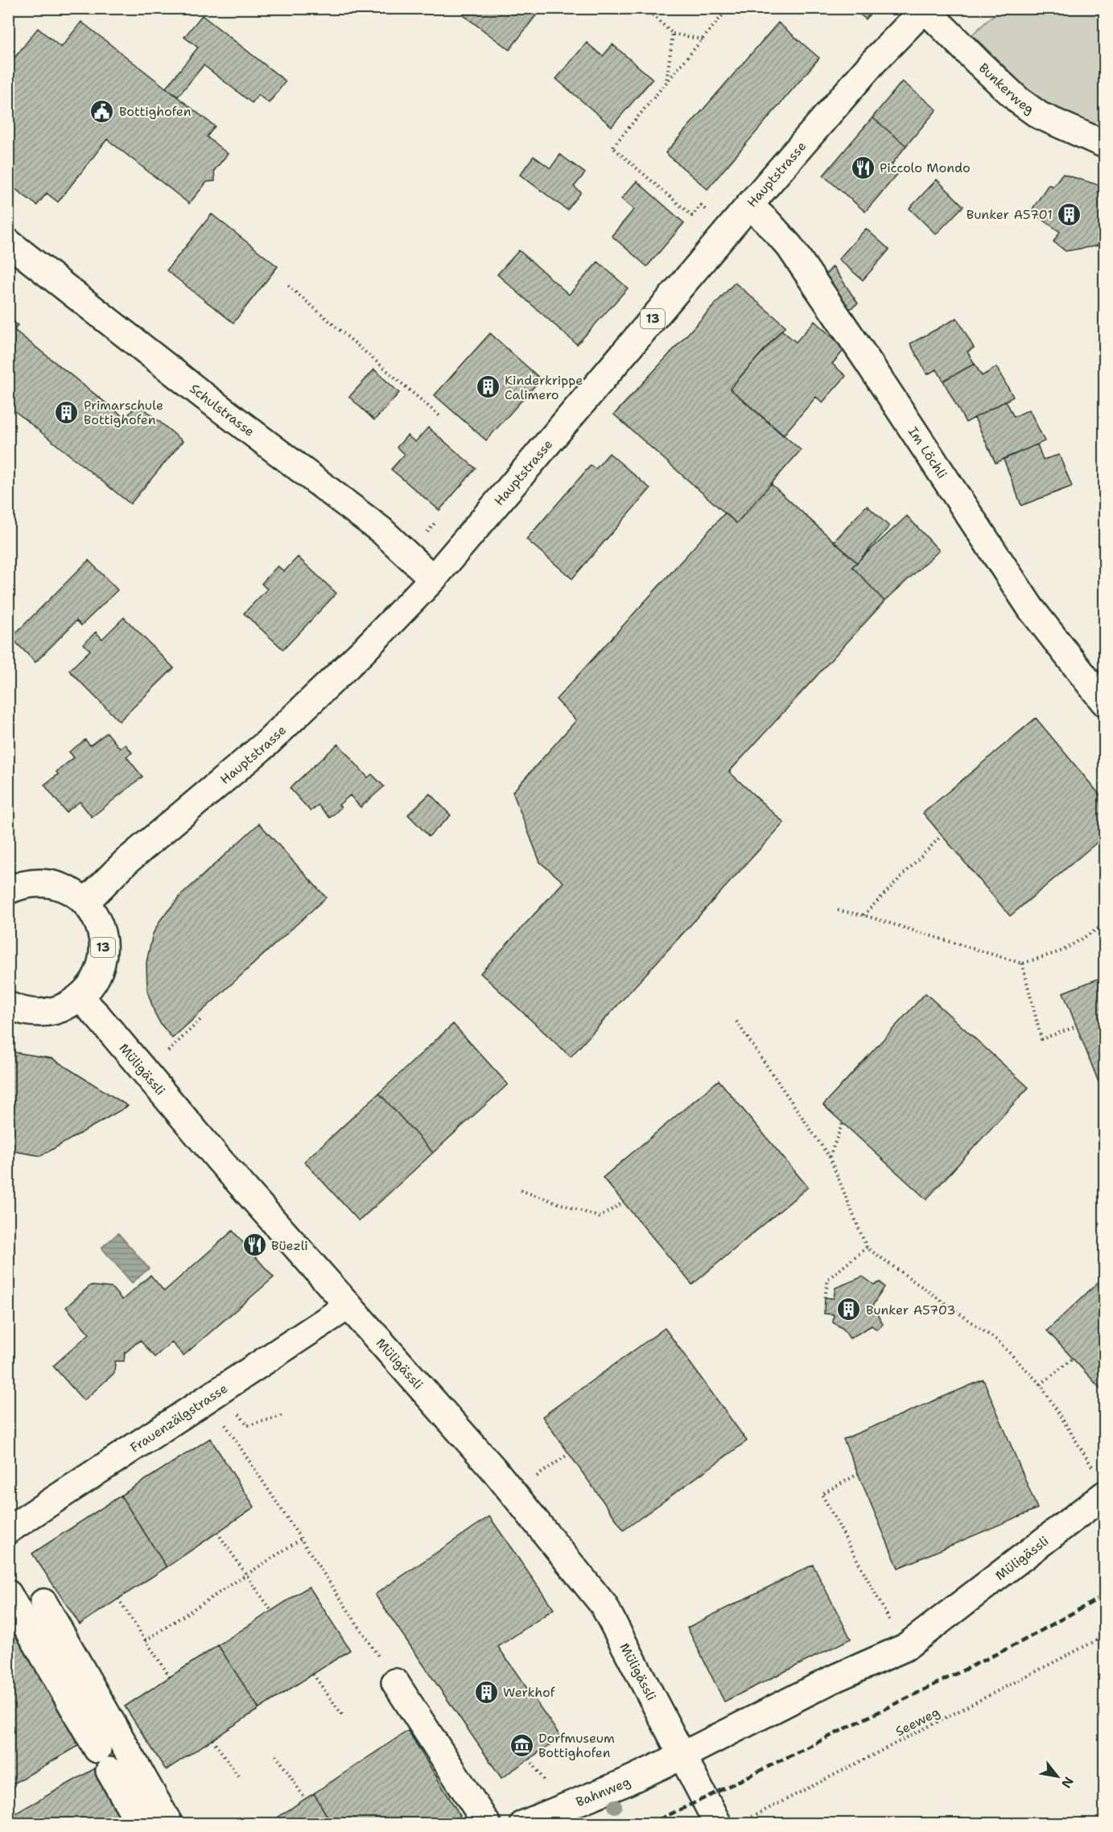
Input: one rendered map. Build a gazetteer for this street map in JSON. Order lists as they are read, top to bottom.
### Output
{
  "streets": {
    "street": [
      "Bunkerweg",
      "Hauptstrasse",
      "13",
      "Schulstrasse",
      "Im Löchli",
      "Müligässli",
      "Frauenzälgstrasse",
      "Bahnweg"
    ],
    "path": ["Seeweg"]
  },
  "crossings": [
    ["Bunkerweg", "Hauptstrasse"],
    ["Hauptstrasse", "13"],
    ["Hauptstrasse", "Schulstrasse"],
    ["Hauptstrasse", "Im Löchli"],
    ["13", "Müligässli"],
    ["Müligässli", "Frauenzälgstrasse"],
    ["Müligässli", "Bahnweg"]
  ],
  "places": {
    "public building": ["Bottighofen"],
    "restaurant": ["Piccolo Mondo", "Büezli"],
    "building": [
      "Bunker A5701",
      "Kinderkrippe Calimero",
      "Primarschule Bottighofen",
      "Bunker A5703",
      "Werkhof"
    ],
    "museum": ["Dorfmuseum Bottighofen"]
  },
  "north": "bottom right"
}
